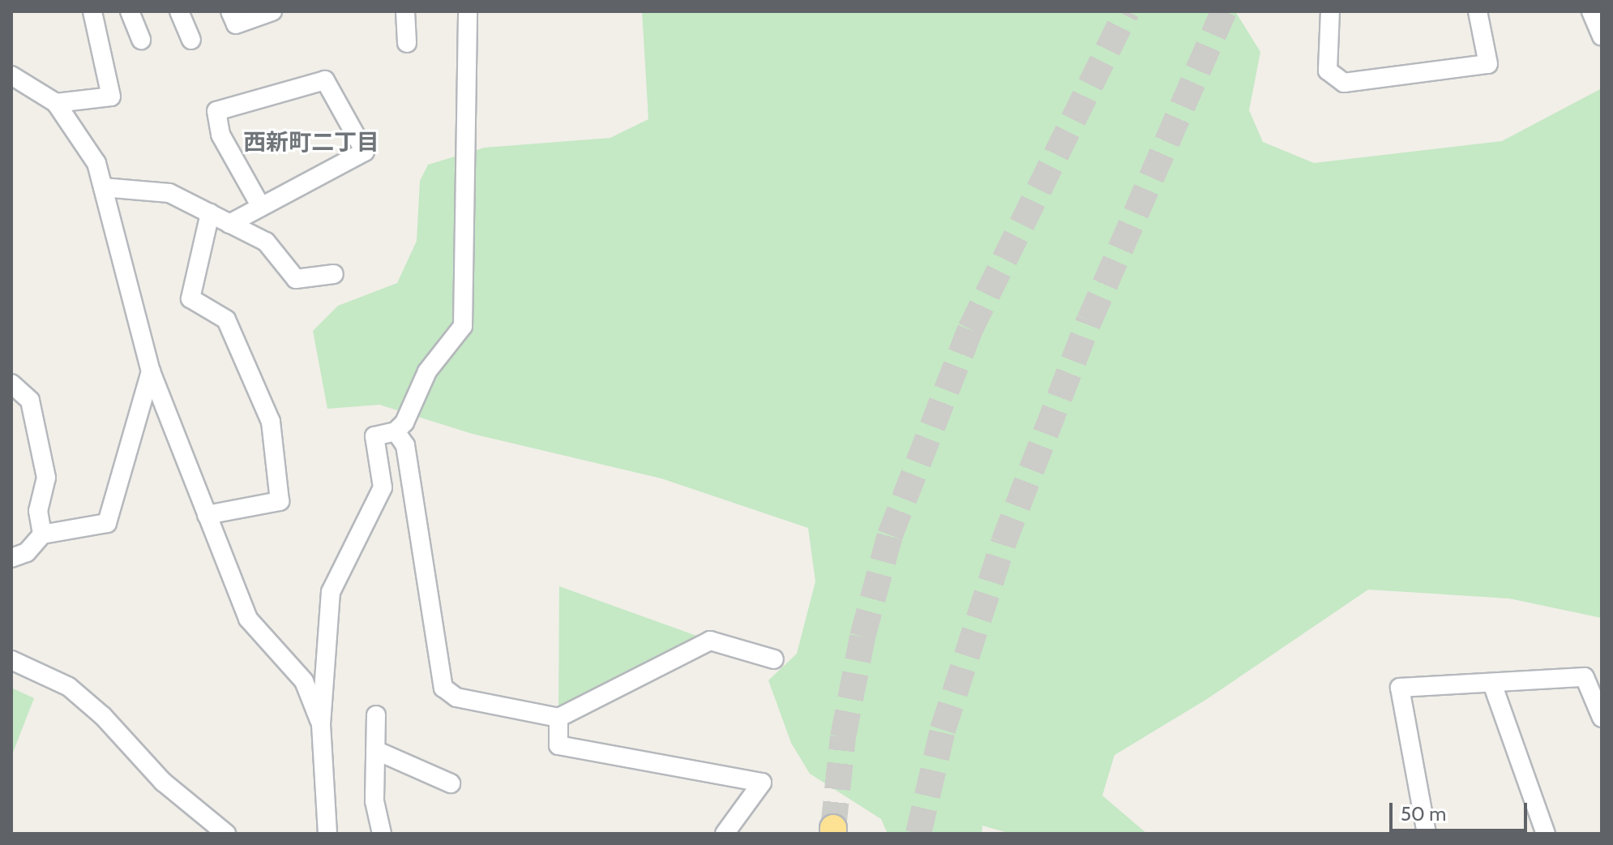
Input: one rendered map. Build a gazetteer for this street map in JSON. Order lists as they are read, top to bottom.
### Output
{
  "districts": ["西新町二丁目"],
  "scale_bar": "50 m"
}
